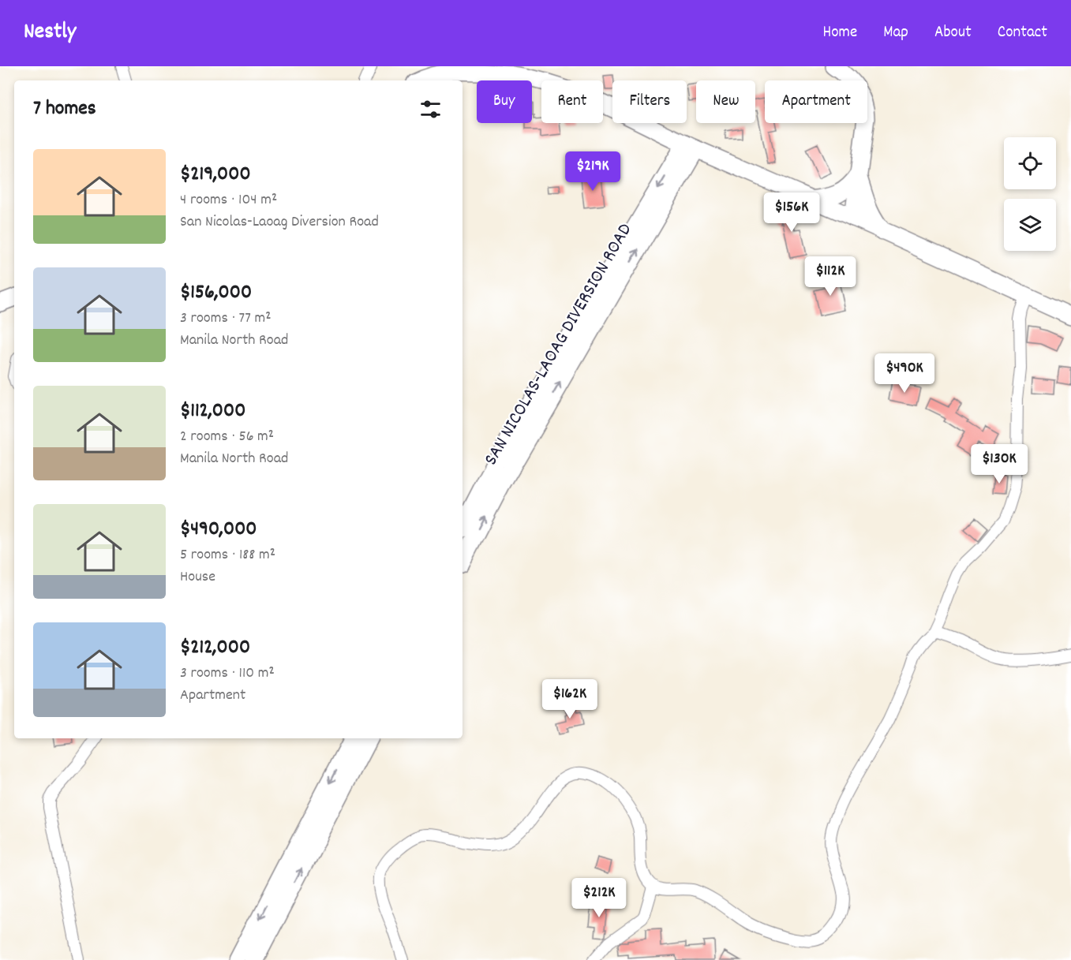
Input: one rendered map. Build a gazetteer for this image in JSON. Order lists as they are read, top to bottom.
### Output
{
  "streets": {
    "main road": ["SAN NICOLAS-LAOAG DIVERSION ROAD"]
  },
  "page": {
    "header": "Nestly",
    "nav": [
      "Home",
      "Map",
      "About",
      "Contact"
    ],
    "chip": [
      "Buy",
      "Rent",
      "Filters",
      "New",
      "Apartment"
    ],
    "heading": "7 homes",
    "list": [
      {
        "name": "$219,000",
        "note": "4 rooms · 104 m² · San Nicolas-Laoag Diversion Road"
      },
      {
        "name": "$156,000",
        "note": "3 rooms · 77 m² · Manila North Road"
      },
      {
        "name": "$112,000",
        "note": "2 rooms · 56 m² · Manila North Road"
      },
      {
        "name": "$490,000",
        "note": "5 rooms · 188 m² · House"
      },
      {
        "name": "$212,000",
        "note": "3 rooms · 110 m² · Apartment"
      }
    ],
    "price": [
      "$219K",
      "$156K",
      "$112K",
      "$490K",
      "$130K",
      "$162K",
      "$212K"
    ]
  }
}
